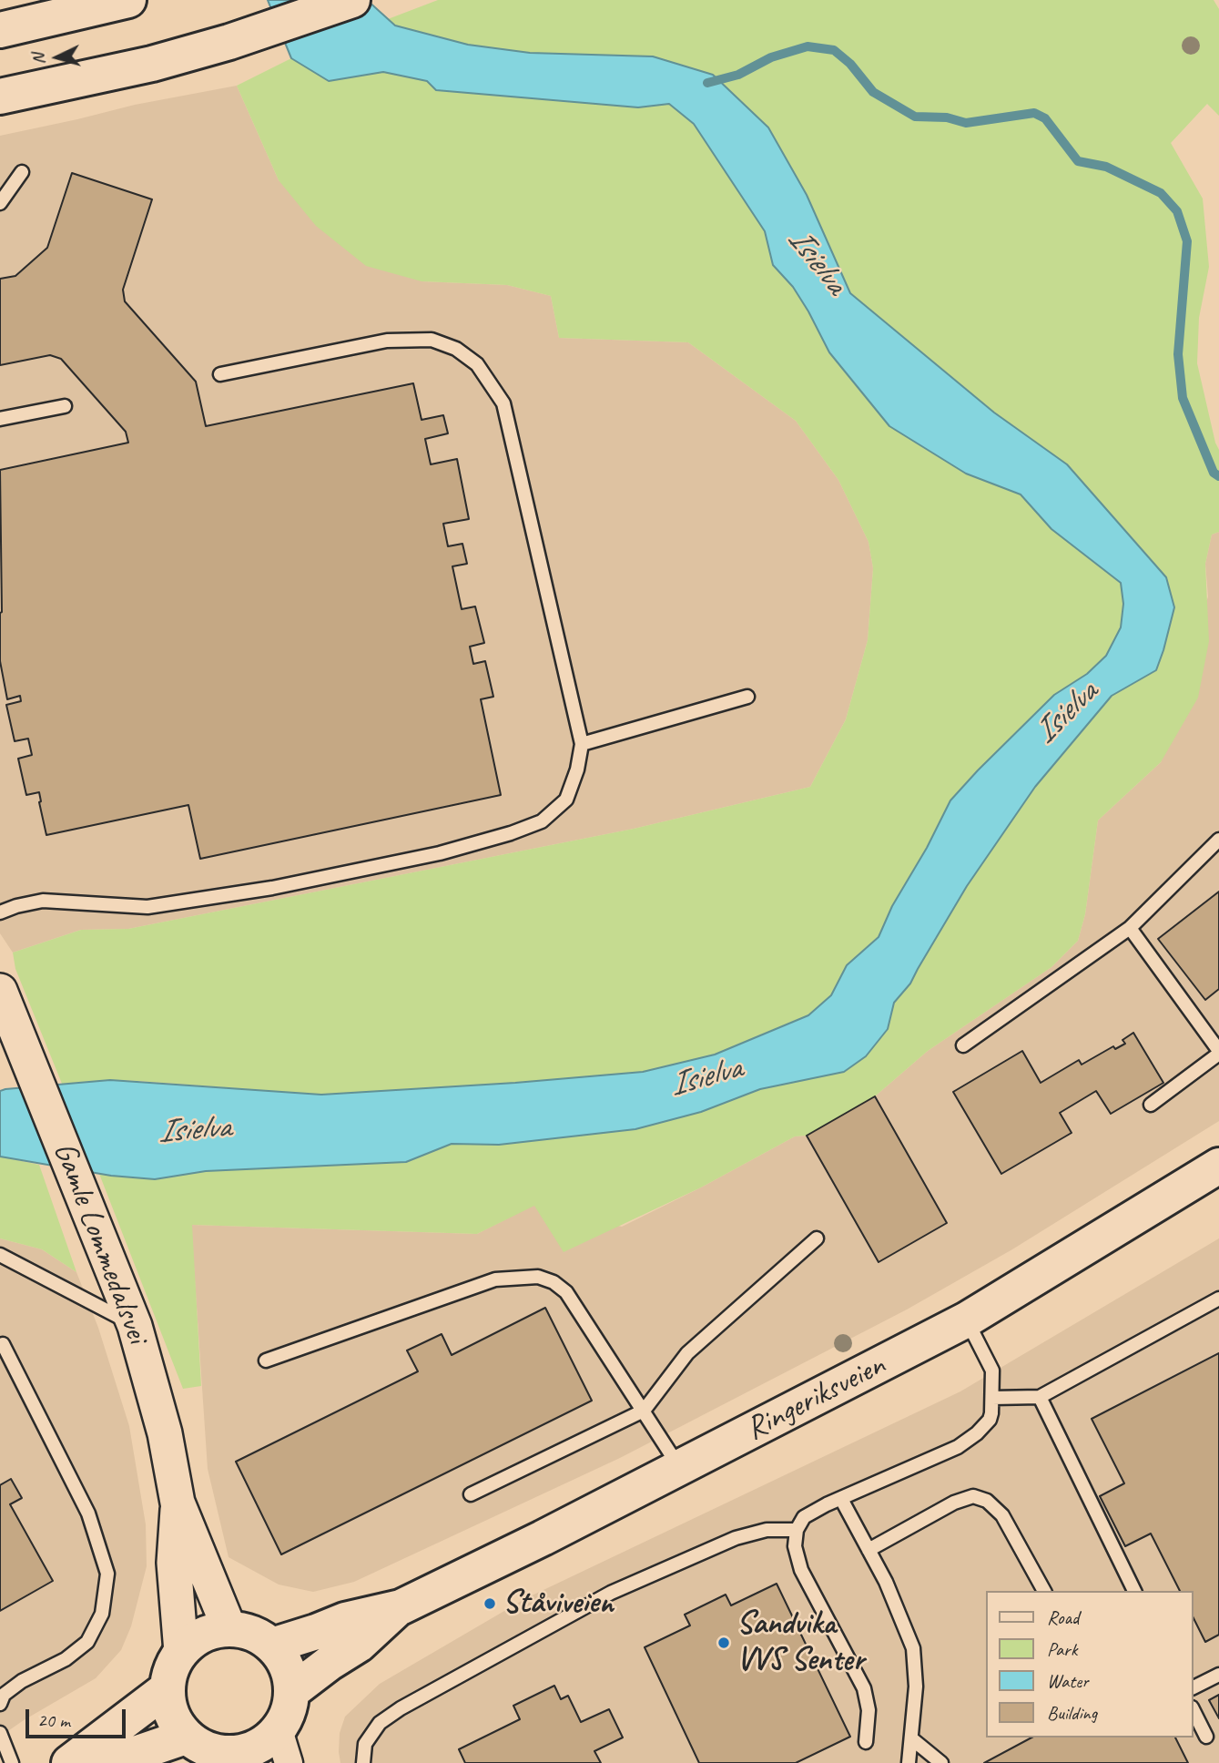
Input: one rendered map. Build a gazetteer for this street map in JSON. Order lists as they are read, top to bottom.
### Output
{
  "streets": {
    "main road": ["Ringeriksveien"],
    "street": ["Gamle Lommedalsvei"]
  },
  "crossings": [
    ["Gamle Lommedalsvei", "Ringeriksveien"]
  ],
  "water": ["Isielva"],
  "places": ["Ståviveien", "Sandvika VVS Senter"],
  "legend": [
    "Road",
    "Park",
    "Water",
    "Building"
  ],
  "scale_bar": "20 m",
  "north": "left"
}
